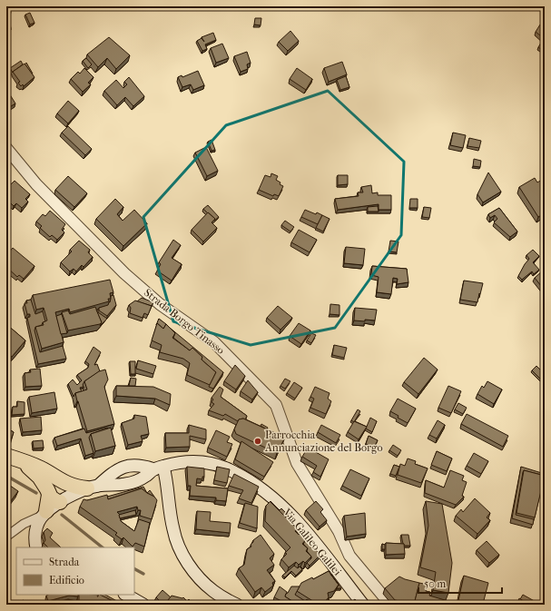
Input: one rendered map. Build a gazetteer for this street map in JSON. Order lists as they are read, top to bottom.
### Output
{
  "streets": {
    "main road": ["Via Galileo Galilei"],
    "street": ["Strada Borgo Tinasso"]
  },
  "places": ["Parrocchia Annunciazione del Borgo"],
  "legend": ["Strada", "Edificio"],
  "scale_bar": "50 m"
}
